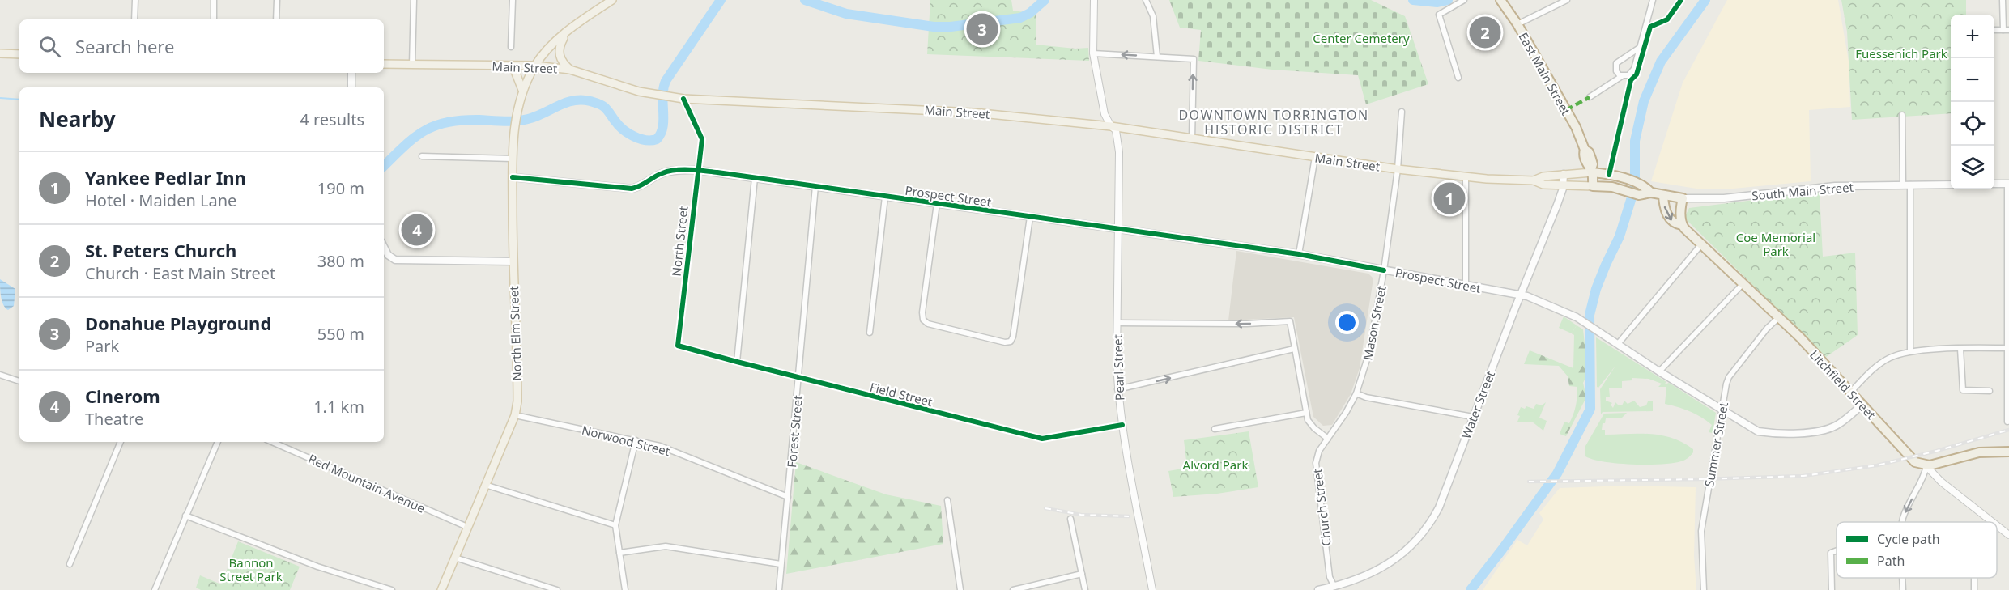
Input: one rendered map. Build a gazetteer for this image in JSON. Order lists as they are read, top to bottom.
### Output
{
  "streets": {
    "highway": [
      "Main Street",
      "East Main Street",
      "South Main Street",
      "Litchfield Street"
    ],
    "main road": ["Prospect Street", "North Elm Street", "Water Street"],
    "street": [
      "North Street",
      "Mason Street",
      "Pearl Street",
      "Field Street",
      "Forest Street",
      "Norwood Street",
      "Summer Street",
      "Red Mountain Avenue",
      "Church Street"
    ]
  },
  "crossings": [
    ["Main Street", "East Main Street"],
    ["Main Street", "South Main Street"],
    ["Main Street", "North Street"],
    ["Main Street", "Mason Street"],
    ["Main Street", "North Elm Street"],
    ["Main Street", "Pearl Street"],
    ["Main Street", "Water Street"],
    ["South Main Street", "Litchfield Street"],
    ["Prospect Street", "North Street"],
    ["Prospect Street", "Mason Street"],
    ["Prospect Street", "North Elm Street"],
    ["Prospect Street", "Pearl Street"],
    ["Prospect Street", "Litchfield Street"],
    ["Prospect Street", "Water Street"],
    ["Prospect Street", "Forest Street"],
    ["Prospect Street", "Summer Street"],
    ["North Street", "Field Street"],
    ["Mason Street", "Church Street"],
    ["North Elm Street", "Norwood Street"],
    ["North Elm Street", "Red Mountain Avenue"],
    ["Pearl Street", "Field Street"],
    ["Litchfield Street", "Summer Street"],
    ["Field Street", "Forest Street"],
    ["Water Street", "Church Street"],
    ["Forest Street", "Norwood Street"]
  ],
  "districts": ["DOWNTOWN TORRINGTON HISTORIC DISTRICT"],
  "parks": [
    "Center Cemetery",
    "Fuessenich Park",
    "Coe Memorial Park",
    "Alvord Park",
    "Bannon Street Park"
  ],
  "legend": ["Cycle path", "Path"],
  "page": {
    "pins": [
      "3",
      "2",
      "1",
      "4"
    ],
    "map_buttons": ["+", "−"],
    "search": "Search here",
    "heading": ["Nearby", "4 results"],
    "list": [
      {
        "mark": "1",
        "name": "Yankee Pedlar Inn",
        "note": "Hotel · Maiden Lane",
        "value": "190 m"
      },
      {
        "mark": "2",
        "name": "St. Peters Church",
        "note": "Church · East Main Street",
        "value": "380 m"
      },
      {
        "mark": "3",
        "name": "Donahue Playground",
        "note": "Park",
        "value": "550 m"
      },
      {
        "mark": "4",
        "name": "Cinerom",
        "note": "Theatre",
        "value": "1.1 km"
      }
    ]
  }
}
